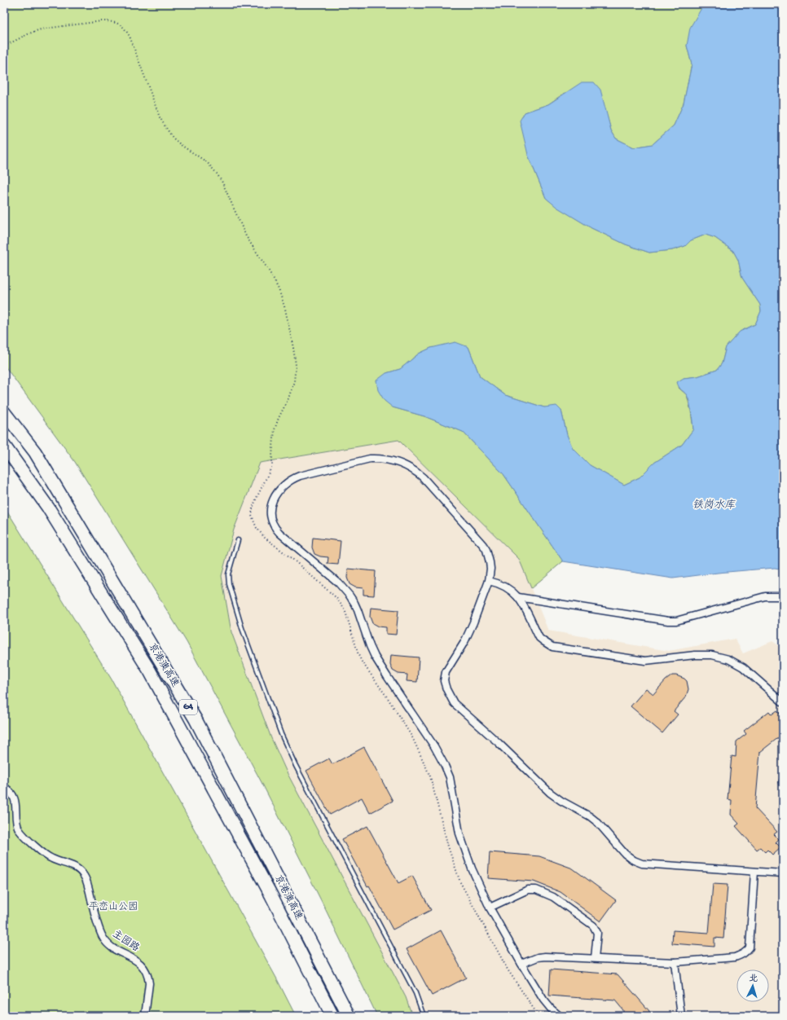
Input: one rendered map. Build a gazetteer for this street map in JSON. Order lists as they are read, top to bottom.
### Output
{
  "streets": {
    "highway": ["京港澳高速", "G4"],
    "street": ["主园路"]
  },
  "water": ["铁岗水库"],
  "parks": ["平峦山公园"],
  "north": "top"
}
